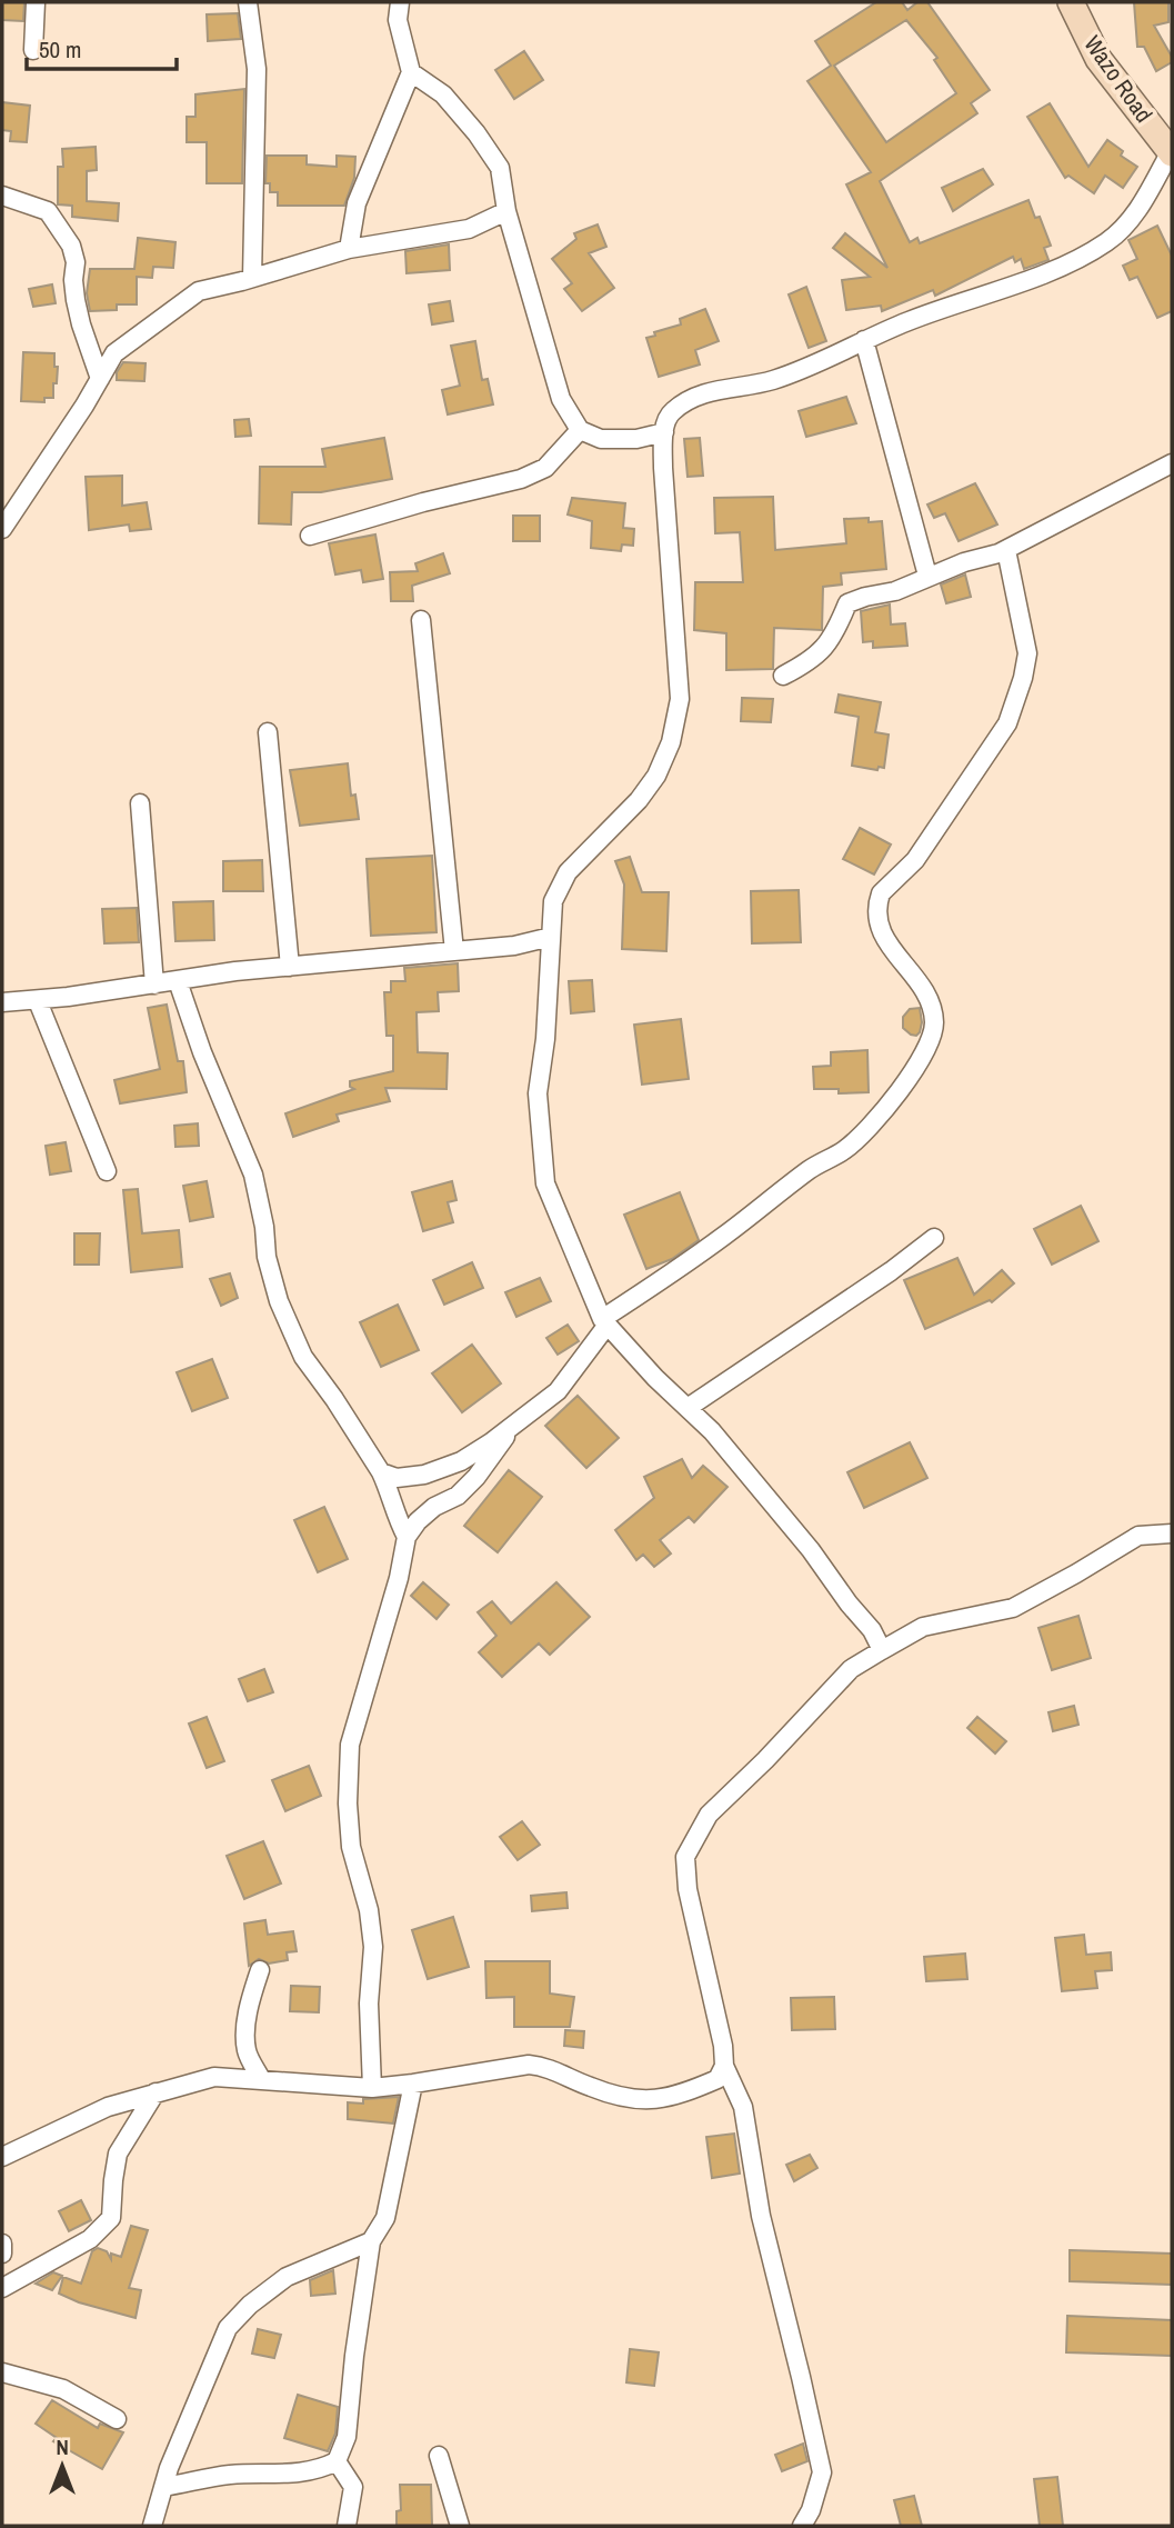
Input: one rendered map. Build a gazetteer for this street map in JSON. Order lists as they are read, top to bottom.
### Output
{
  "streets": {
    "main road": ["Wazo Road"]
  },
  "scale_bar": "50 m",
  "north": "top"
}
